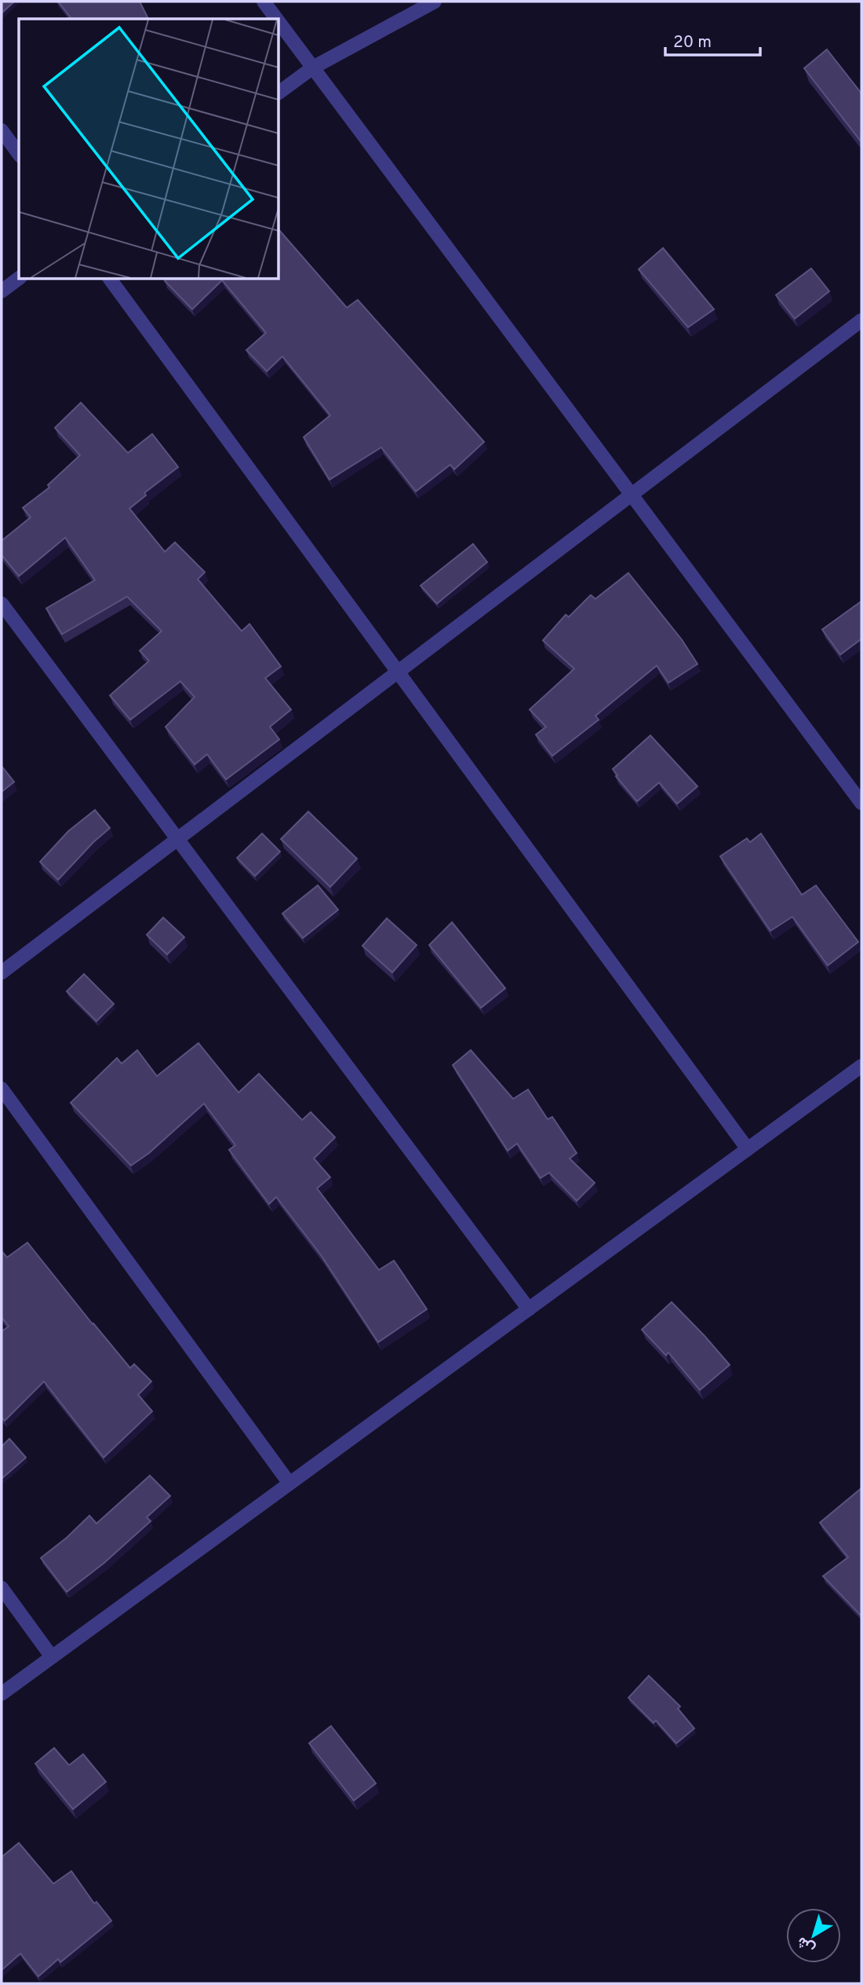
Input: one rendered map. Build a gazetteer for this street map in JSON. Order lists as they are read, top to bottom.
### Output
{
  "scale_bar": "20 m",
  "north": "bottom left"
}
